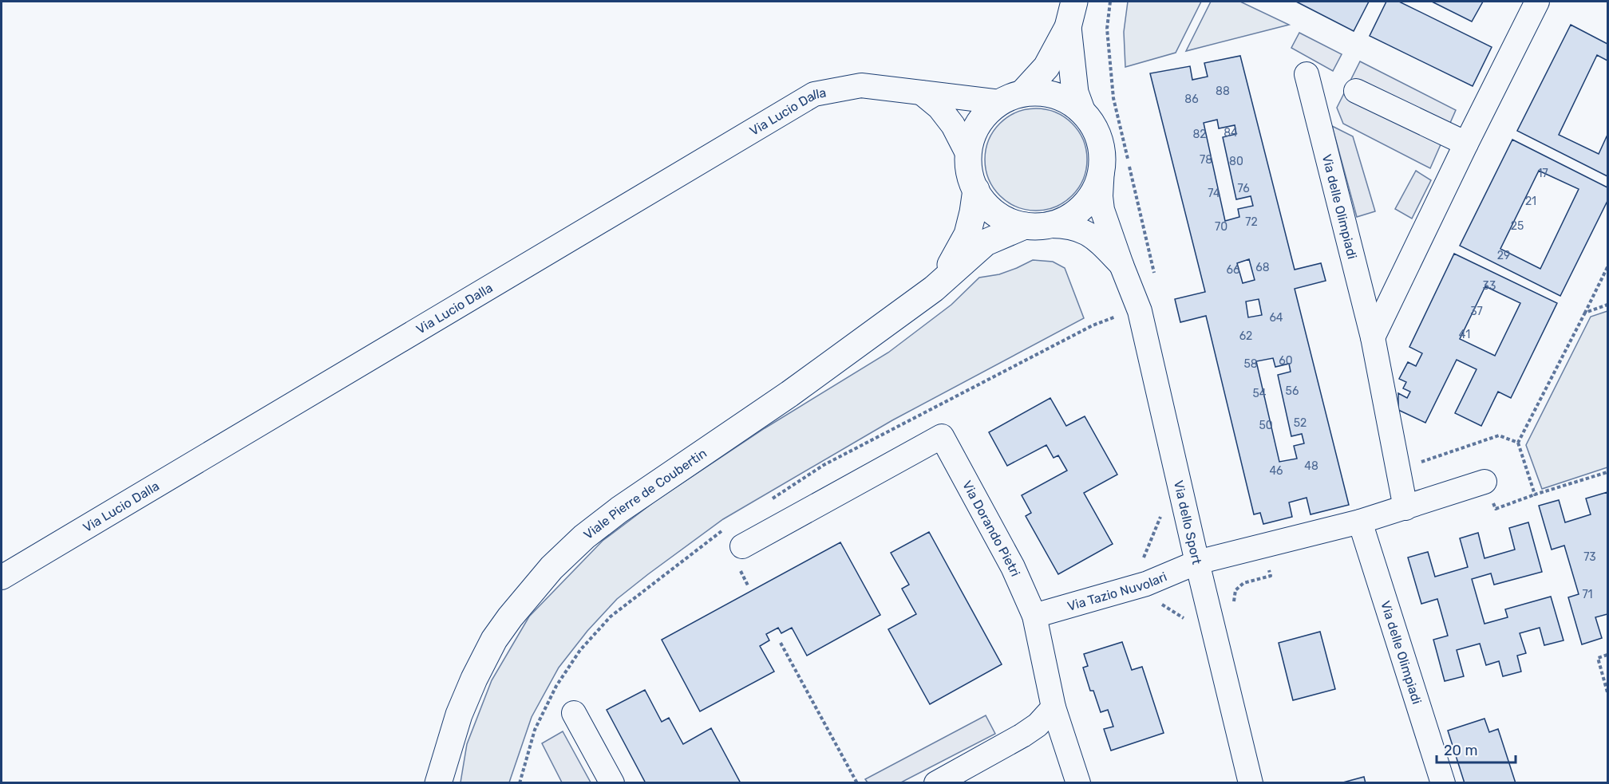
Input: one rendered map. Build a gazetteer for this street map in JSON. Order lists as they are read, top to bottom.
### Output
{
  "streets": {
    "street": [
      "Via Lucio Dalla",
      "Via delle Olimpiadi",
      "Viale Pierre de Coubertin",
      "Via dello Sport",
      "Via Dorando Pietri",
      "Via Tazio Nuvolari"
    ]
  },
  "crossings": [
    ["Via Lucio Dalla", "Viale Pierre de Coubertin"],
    ["Via Lucio Dalla", "Via dello Sport"],
    ["Viale Pierre de Coubertin", "Via dello Sport"],
    ["Via dello Sport", "Via Tazio Nuvolari"],
    ["Via Dorando Pietri", "Via Tazio Nuvolari"]
  ],
  "house_numbers": [
    "88",
    "86",
    "84",
    "82",
    "78",
    "80",
    "17",
    "76",
    "74",
    "21",
    "72",
    "25",
    "70",
    "29",
    "68",
    "66",
    "33",
    "37",
    "64",
    "41",
    "62",
    "60",
    "58",
    "56",
    "54",
    "52",
    "50",
    "48",
    "46",
    "73",
    "71"
  ],
  "scale_bar": "20 m"
}
